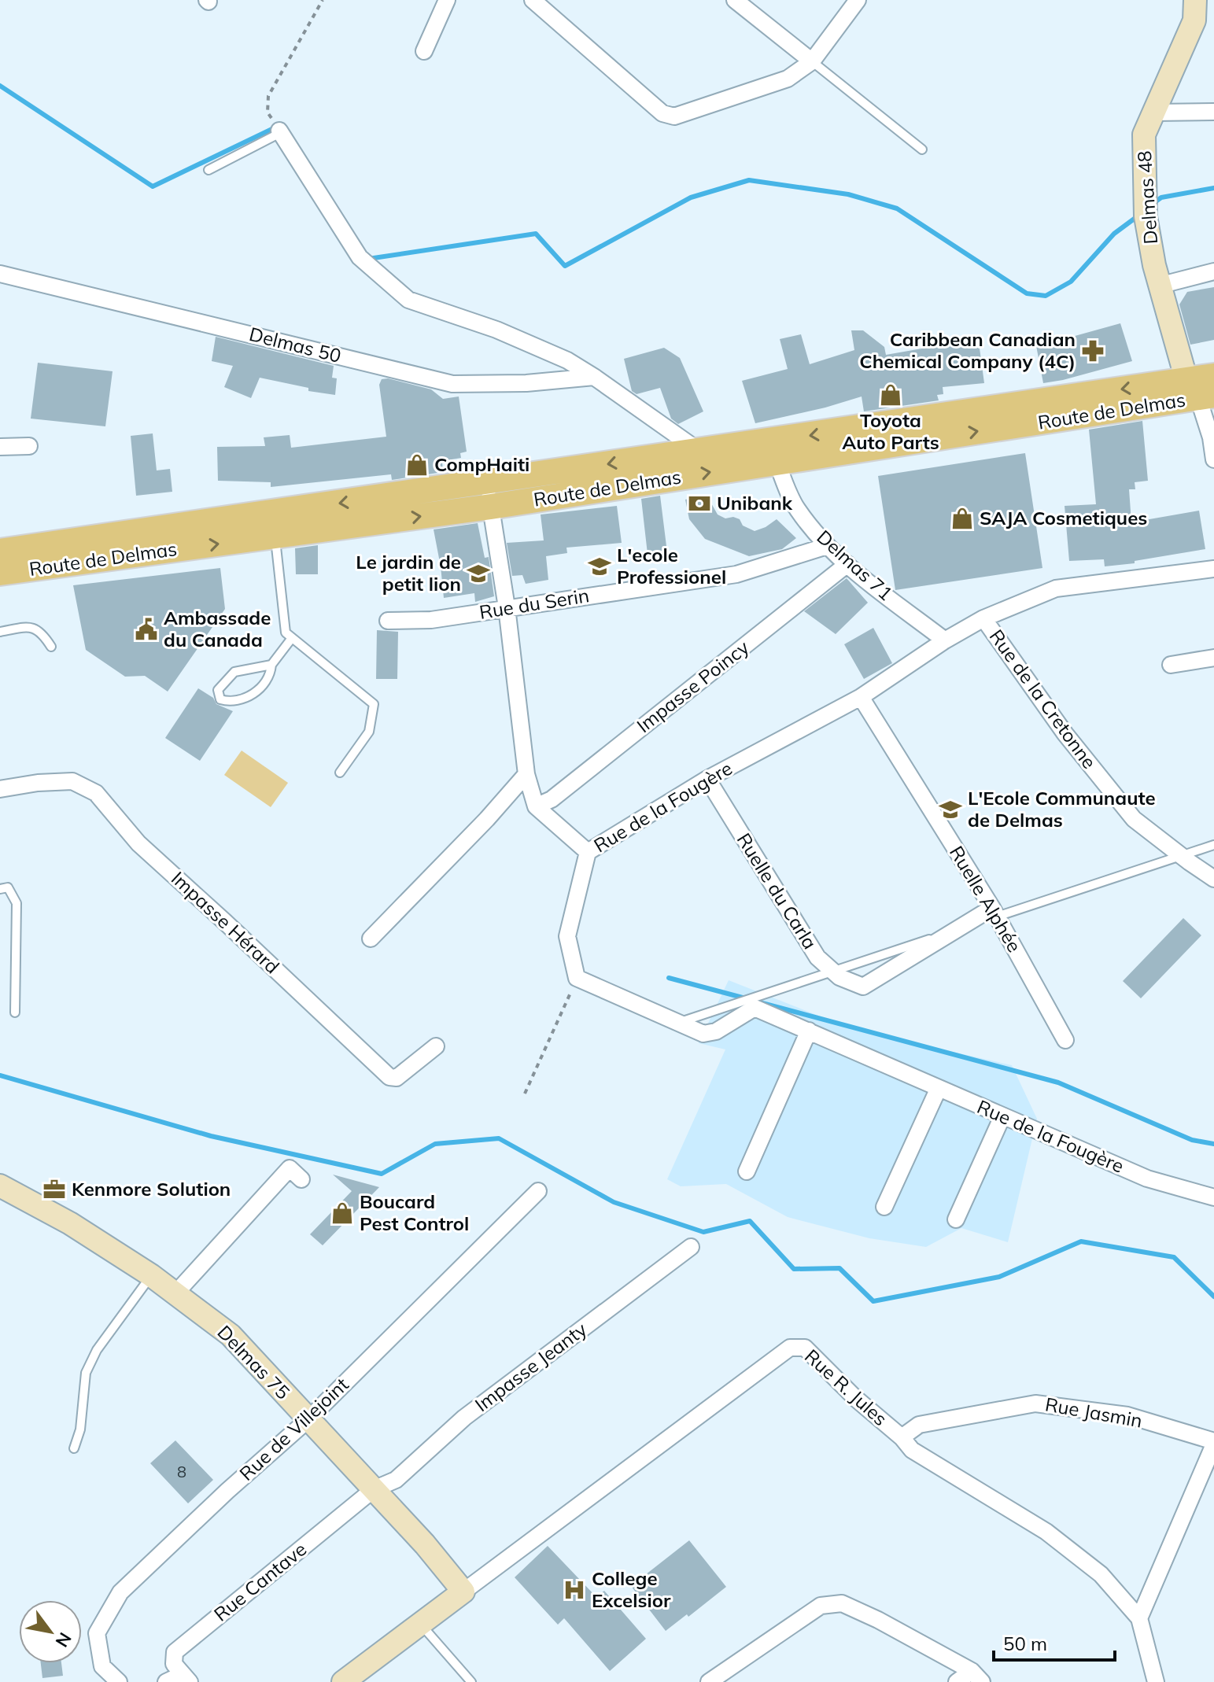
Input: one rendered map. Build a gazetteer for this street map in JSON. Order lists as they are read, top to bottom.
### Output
{
  "streets": {
    "main road": ["Route de Delmas"],
    "street": [
      "Delmas 48",
      "Delmas 50",
      "Delmas 71",
      "Rue du Serin",
      "Impasse Poincy",
      "Rue de la Cretonne",
      "Rue de la Fougère",
      "Ruelle du Carla",
      "Ruelle Alphée",
      "Impasse Hérard",
      "Delmas 75",
      "Impasse Jeanty",
      "Rue R. Jules",
      "Rue Jasmin",
      "Rue de Villejoint",
      "Rue Cantave"
    ]
  },
  "crossings": [
    ["Delmas 48", "Route de Delmas"],
    ["Route de Delmas", "Delmas 71"],
    ["Delmas 71", "Rue du Serin"],
    ["Delmas 71", "Impasse Poincy"],
    ["Delmas 71", "Rue de la Fougère"],
    ["Rue de la Cretonne", "Rue de la Fougère"],
    ["Rue de la Fougère", "Ruelle du Carla"],
    ["Rue de la Fougère", "Ruelle Alphée"],
    ["Ruelle du Carla", "Ruelle Alphée"],
    ["Delmas 75", "Impasse Jeanty"],
    ["Delmas 75", "Rue R. Jules"],
    ["Delmas 75", "Rue de Villejoint"],
    ["Delmas 75", "Rue Cantave"],
    ["Impasse Jeanty", "Rue Cantave"],
    ["Rue R. Jules", "Rue Jasmin"]
  ],
  "places": {
    "pharmacy": ["Caribbean Canadian Chemical Company (4C)"],
    "shop": [
      "Toyota Auto Parts",
      "CompHaiti",
      "SAJA Cosmetiques",
      "Boucard Pest Control"
    ],
    "bank": ["Unibank"],
    "school or university": ["L'ecole Professionel", "Le jardin de petit lion", "L'Ecole Communaute de Delmas"],
    "public building": ["Ambassade du Canada"],
    "office": ["Kenmore Solution"],
    "hospital": ["College Excelsior"]
  },
  "house_numbers": ["8"],
  "scale_bar": "50 m",
  "north": "bottom right"
}
